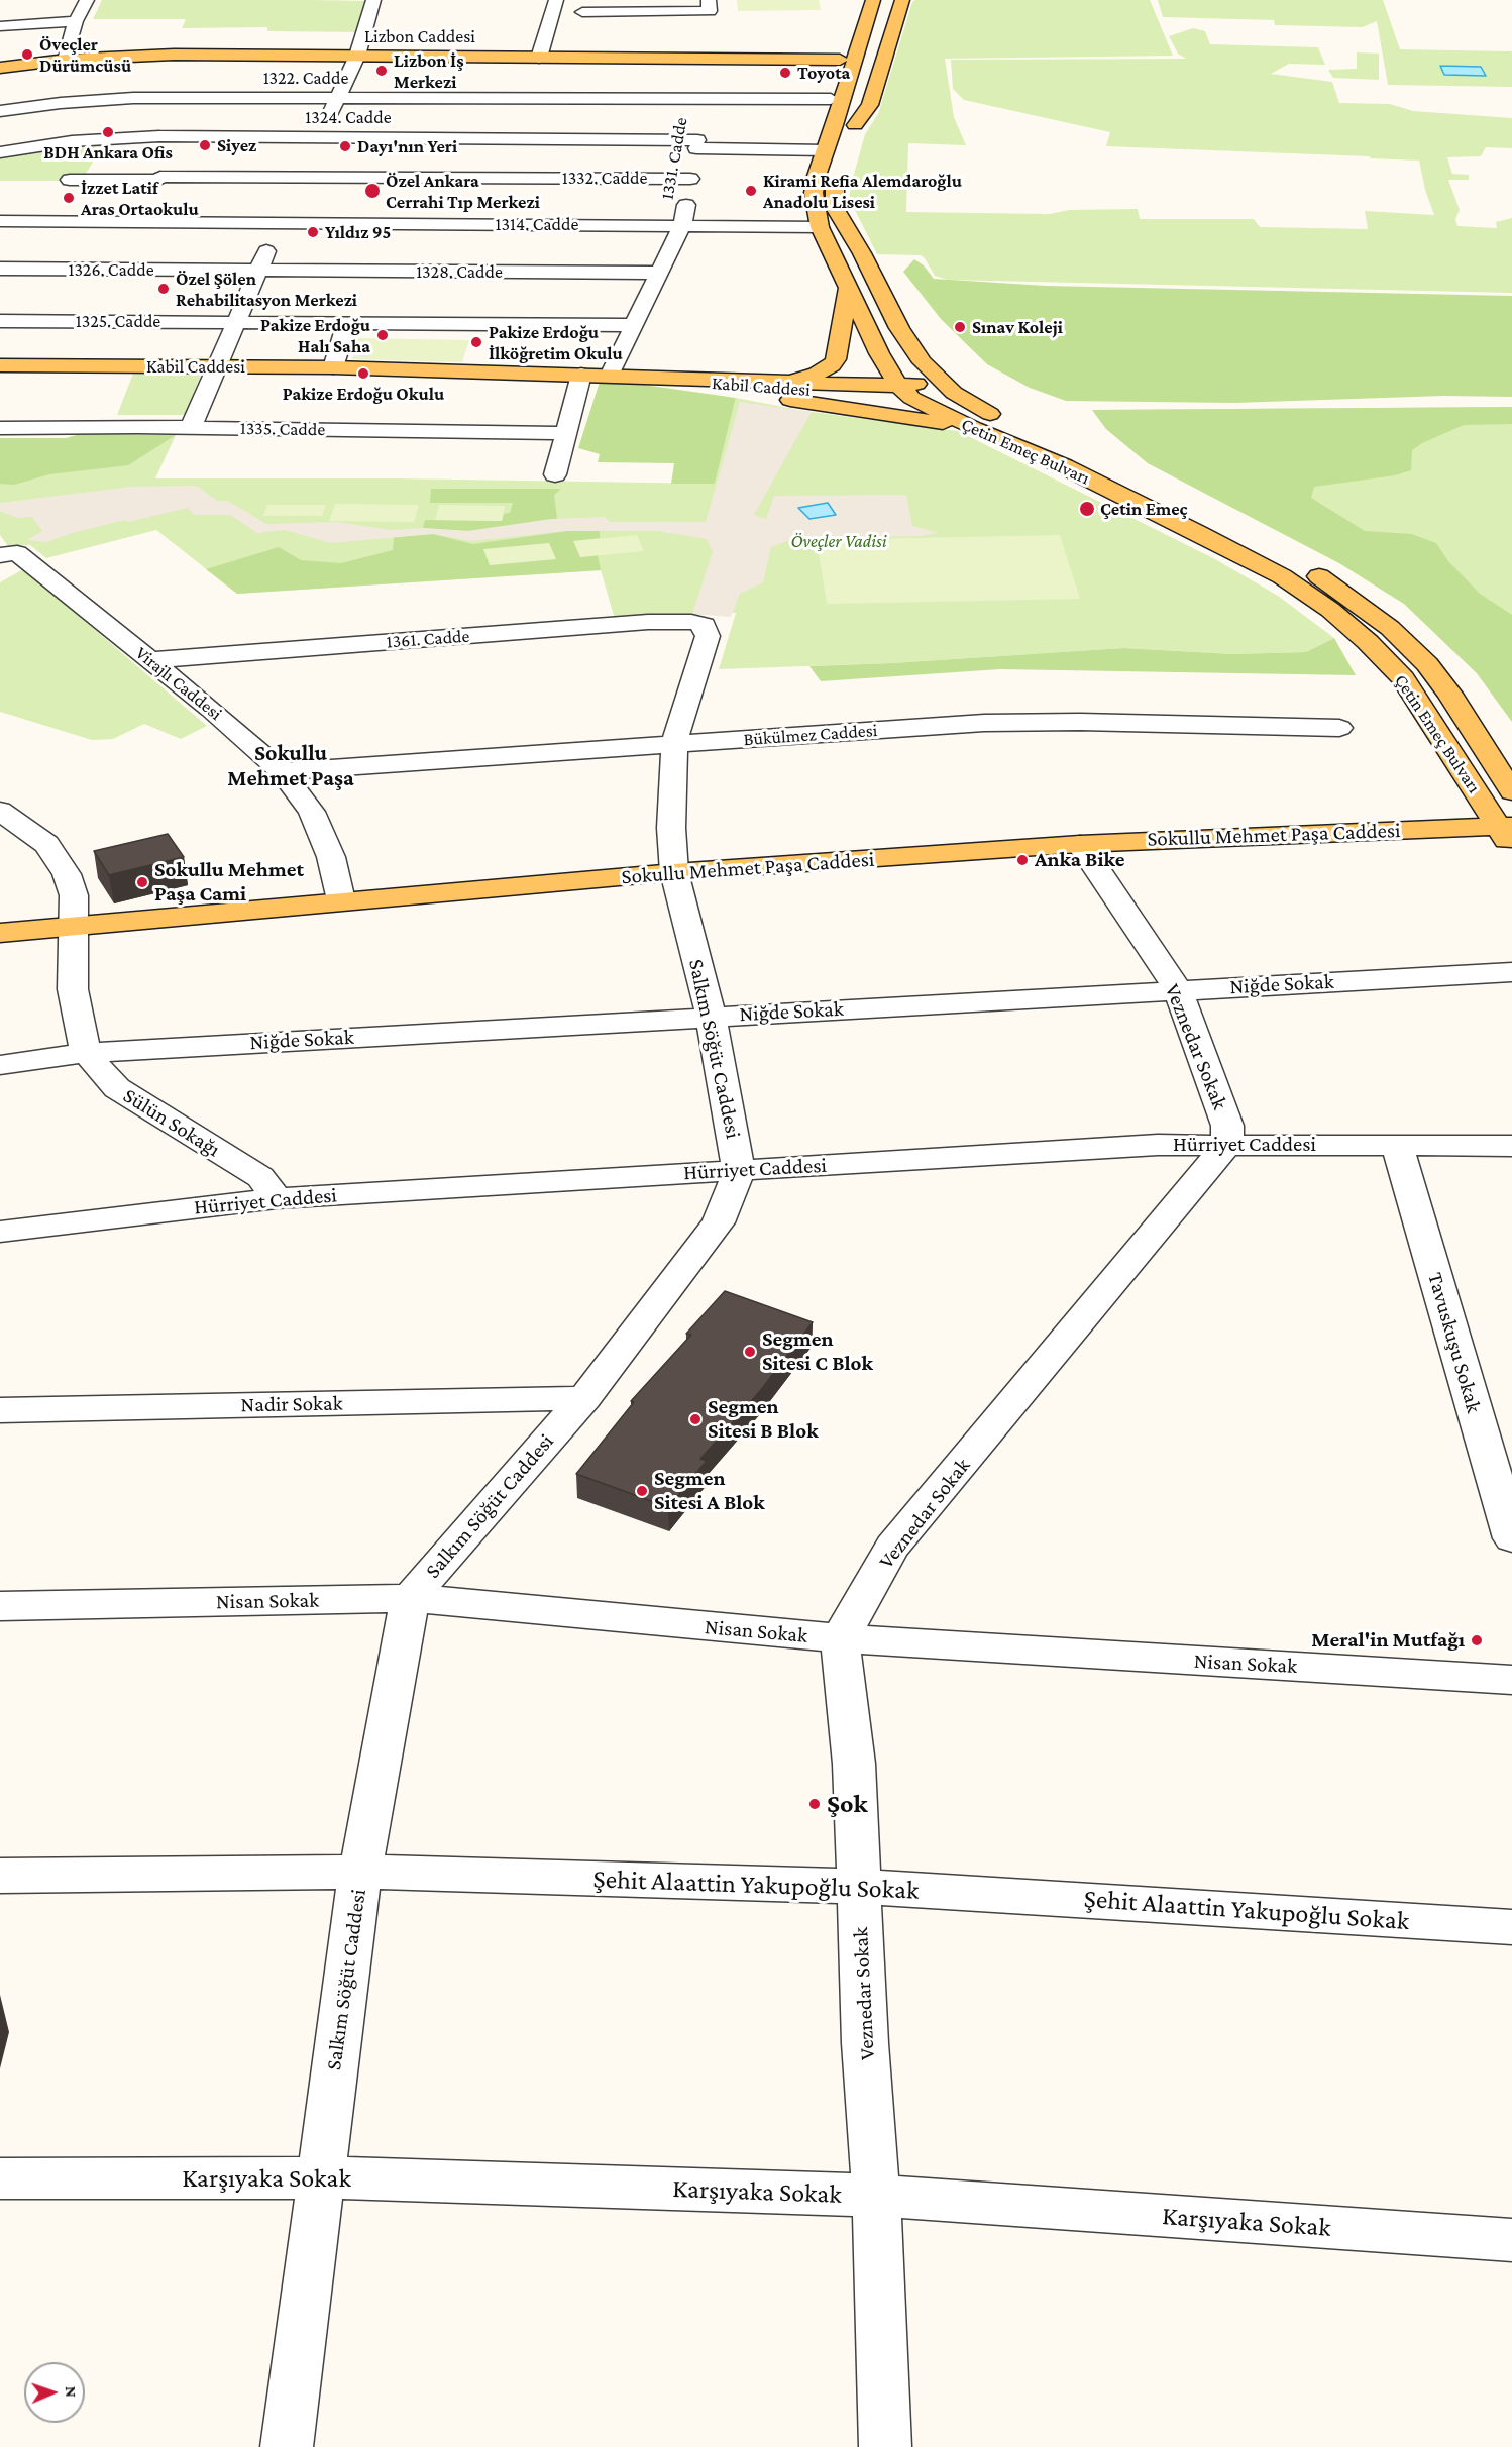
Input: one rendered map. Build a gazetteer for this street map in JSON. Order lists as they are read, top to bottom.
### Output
{
  "streets": {
    "main road": [
      "Lizbon Caddesi",
      "Kabil Caddesi",
      "Çetin Emeç Bulvarı",
      "Sokullu Mehmet Paşa Caddesi"
    ],
    "street": [
      "1322. Cadde",
      "1324. Cadde",
      "1331. Cadde",
      "1332. Cadde",
      "1314. Cadde",
      "1326. Cadde",
      "1328. Cadde",
      "1325. Cadde",
      "1335. Cadde",
      "1361. Cadde",
      "Virajlı Caddesi",
      "Bükülmez Caddesi",
      "Niğde Sokak",
      "Veznedar Sokak",
      "Salkım Söğüt Caddesi",
      "Sülün Sokağı",
      "Hürriyet Caddesi",
      "Tavuskuşu Sokak",
      "Nadir Sokak",
      "Nisan Sokak",
      "Şehit Alaattin Yakupoğlu Sokak",
      "Karşıyaka Sokak"
    ]
  },
  "crossings": [
    ["Lizbon Caddesi", "Çetin Emeç Bulvarı"],
    ["1322. Cadde", "1331. Cadde"],
    ["1322. Cadde", "Çetin Emeç Bulvarı"],
    ["1324. Cadde", "1331. Cadde"],
    ["1324. Cadde", "Çetin Emeç Bulvarı"],
    ["1331. Cadde", "1332. Cadde"],
    ["1331. Cadde", "1314. Cadde"],
    ["1331. Cadde", "1328. Cadde"],
    ["1331. Cadde", "1325. Cadde"],
    ["1331. Cadde", "Kabil Caddesi"],
    ["1314. Cadde", "Çetin Emeç Bulvarı"],
    ["1326. Cadde", "1328. Cadde"],
    ["Kabil Caddesi", "Çetin Emeç Bulvarı"],
    ["Çetin Emeç Bulvarı", "Sokullu Mehmet Paşa Caddesi"],
    ["1361. Cadde", "Virajlı Caddesi"],
    ["1361. Cadde", "Salkım Söğüt Caddesi"],
    ["Virajlı Caddesi", "Bükülmez Caddesi"],
    ["Virajlı Caddesi", "Sokullu Mehmet Paşa Caddesi"],
    ["Bükülmez Caddesi", "Salkım Söğüt Caddesi"],
    ["Sokullu Mehmet Paşa Caddesi", "Veznedar Sokak"],
    ["Sokullu Mehmet Paşa Caddesi", "Salkım Söğüt Caddesi"],
    ["Sokullu Mehmet Paşa Caddesi", "Sülün Sokağı"],
    ["Niğde Sokak", "Veznedar Sokak"],
    ["Niğde Sokak", "Salkım Söğüt Caddesi"],
    ["Niğde Sokak", "Sülün Sokağı"],
    ["Veznedar Sokak", "Hürriyet Caddesi"],
    ["Veznedar Sokak", "Nisan Sokak"],
    ["Veznedar Sokak", "Şehit Alaattin Yakupoğlu Sokak"],
    ["Veznedar Sokak", "Karşıyaka Sokak"],
    ["Salkım Söğüt Caddesi", "Hürriyet Caddesi"],
    ["Salkım Söğüt Caddesi", "Nadir Sokak"],
    ["Salkım Söğüt Caddesi", "Nisan Sokak"],
    ["Salkım Söğüt Caddesi", "Şehit Alaattin Yakupoğlu Sokak"],
    ["Salkım Söğüt Caddesi", "Karşıyaka Sokak"],
    ["Sülün Sokağı", "Hürriyet Caddesi"],
    ["Hürriyet Caddesi", "Tavuskuşu Sokak"]
  ],
  "districts": ["Sokullu Mehmet Paşa"],
  "parks": ["Öveçler Vadisi"],
  "places": [
    "Öveçler Dürümcüsü",
    "Lizbon İş Merkezi",
    "Toyota",
    "BDH Ankara Ofis",
    "Siyez",
    "Dayı'nın Yeri",
    "Özel Ankara Cerrahi Tıp Merkezi",
    "Kirami Refia Alemdaroğlu Anadolu Lisesi",
    "İzzet Latif Aras Ortaokulu",
    "Yıldız 95",
    "Özel Şölen Rehabilitasyon Merkezi",
    "Sınav Koleji",
    "Pakize Erdoğu Halı Saha",
    "Pakize Erdoğu İlköğretim Okulu",
    "Pakize Erdoğu Okulu",
    "Çetin Emeç",
    "Anka Bike",
    "Sokullu Mehmet Paşa Cami",
    "Segmen Sitesi C Blok",
    "Segmen Sitesi B Blok",
    "Segmen Sitesi A Blok",
    "Meral'in Mutfağı",
    "Şok"
  ],
  "north": "right"
}
